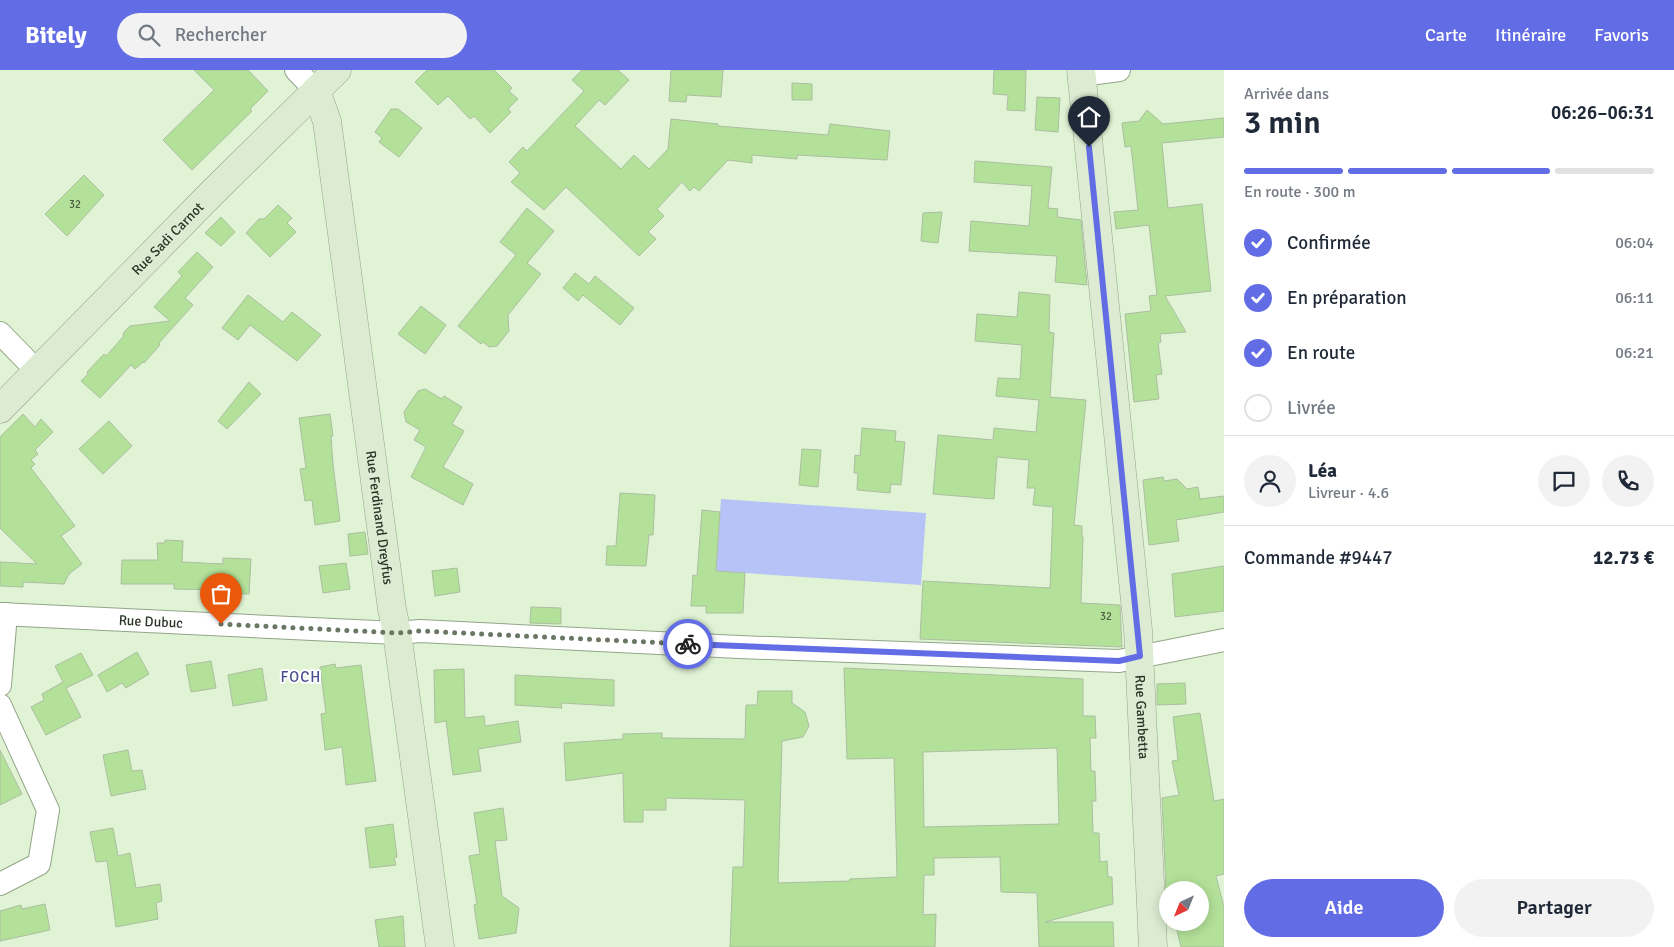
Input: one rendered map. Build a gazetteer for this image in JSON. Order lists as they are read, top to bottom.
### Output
{
  "streets": {
    "main road": ["Rue Sadi Carnot", "Rue Ferdinand Dreyfus", "Rue Gambetta"],
    "street": ["Rue Dubuc"]
  },
  "crossings": [
    ["Rue Sadi Carnot", "Rue Ferdinand Dreyfus"],
    ["Rue Ferdinand Dreyfus", "Rue Dubuc"],
    ["Rue Dubuc", "Rue Gambetta"]
  ],
  "districts": ["FOCH"],
  "house_numbers": ["32", "32"],
  "north": "bottom left",
  "page": {
    "header": "Bitely",
    "search": "Rechercher",
    "nav": ["Carte", "Itinéraire", "Favoris"],
    "heading": ["3 min", "Arrivée dans", "06:26–06:31"],
    "panel": [
      "Léa",
      "Livreur · 4.6",
      "Commande #9447",
      "12.73 €"
    ],
    "bar": "En route · 300 m",
    "list": [
      ["Confirmée", "06:04"],
      ["En préparation", "06:11"],
      ["En route", "06:21"],
      "Livrée"
    ],
    "buttons": ["Aide", "Partager"]
  }
}
